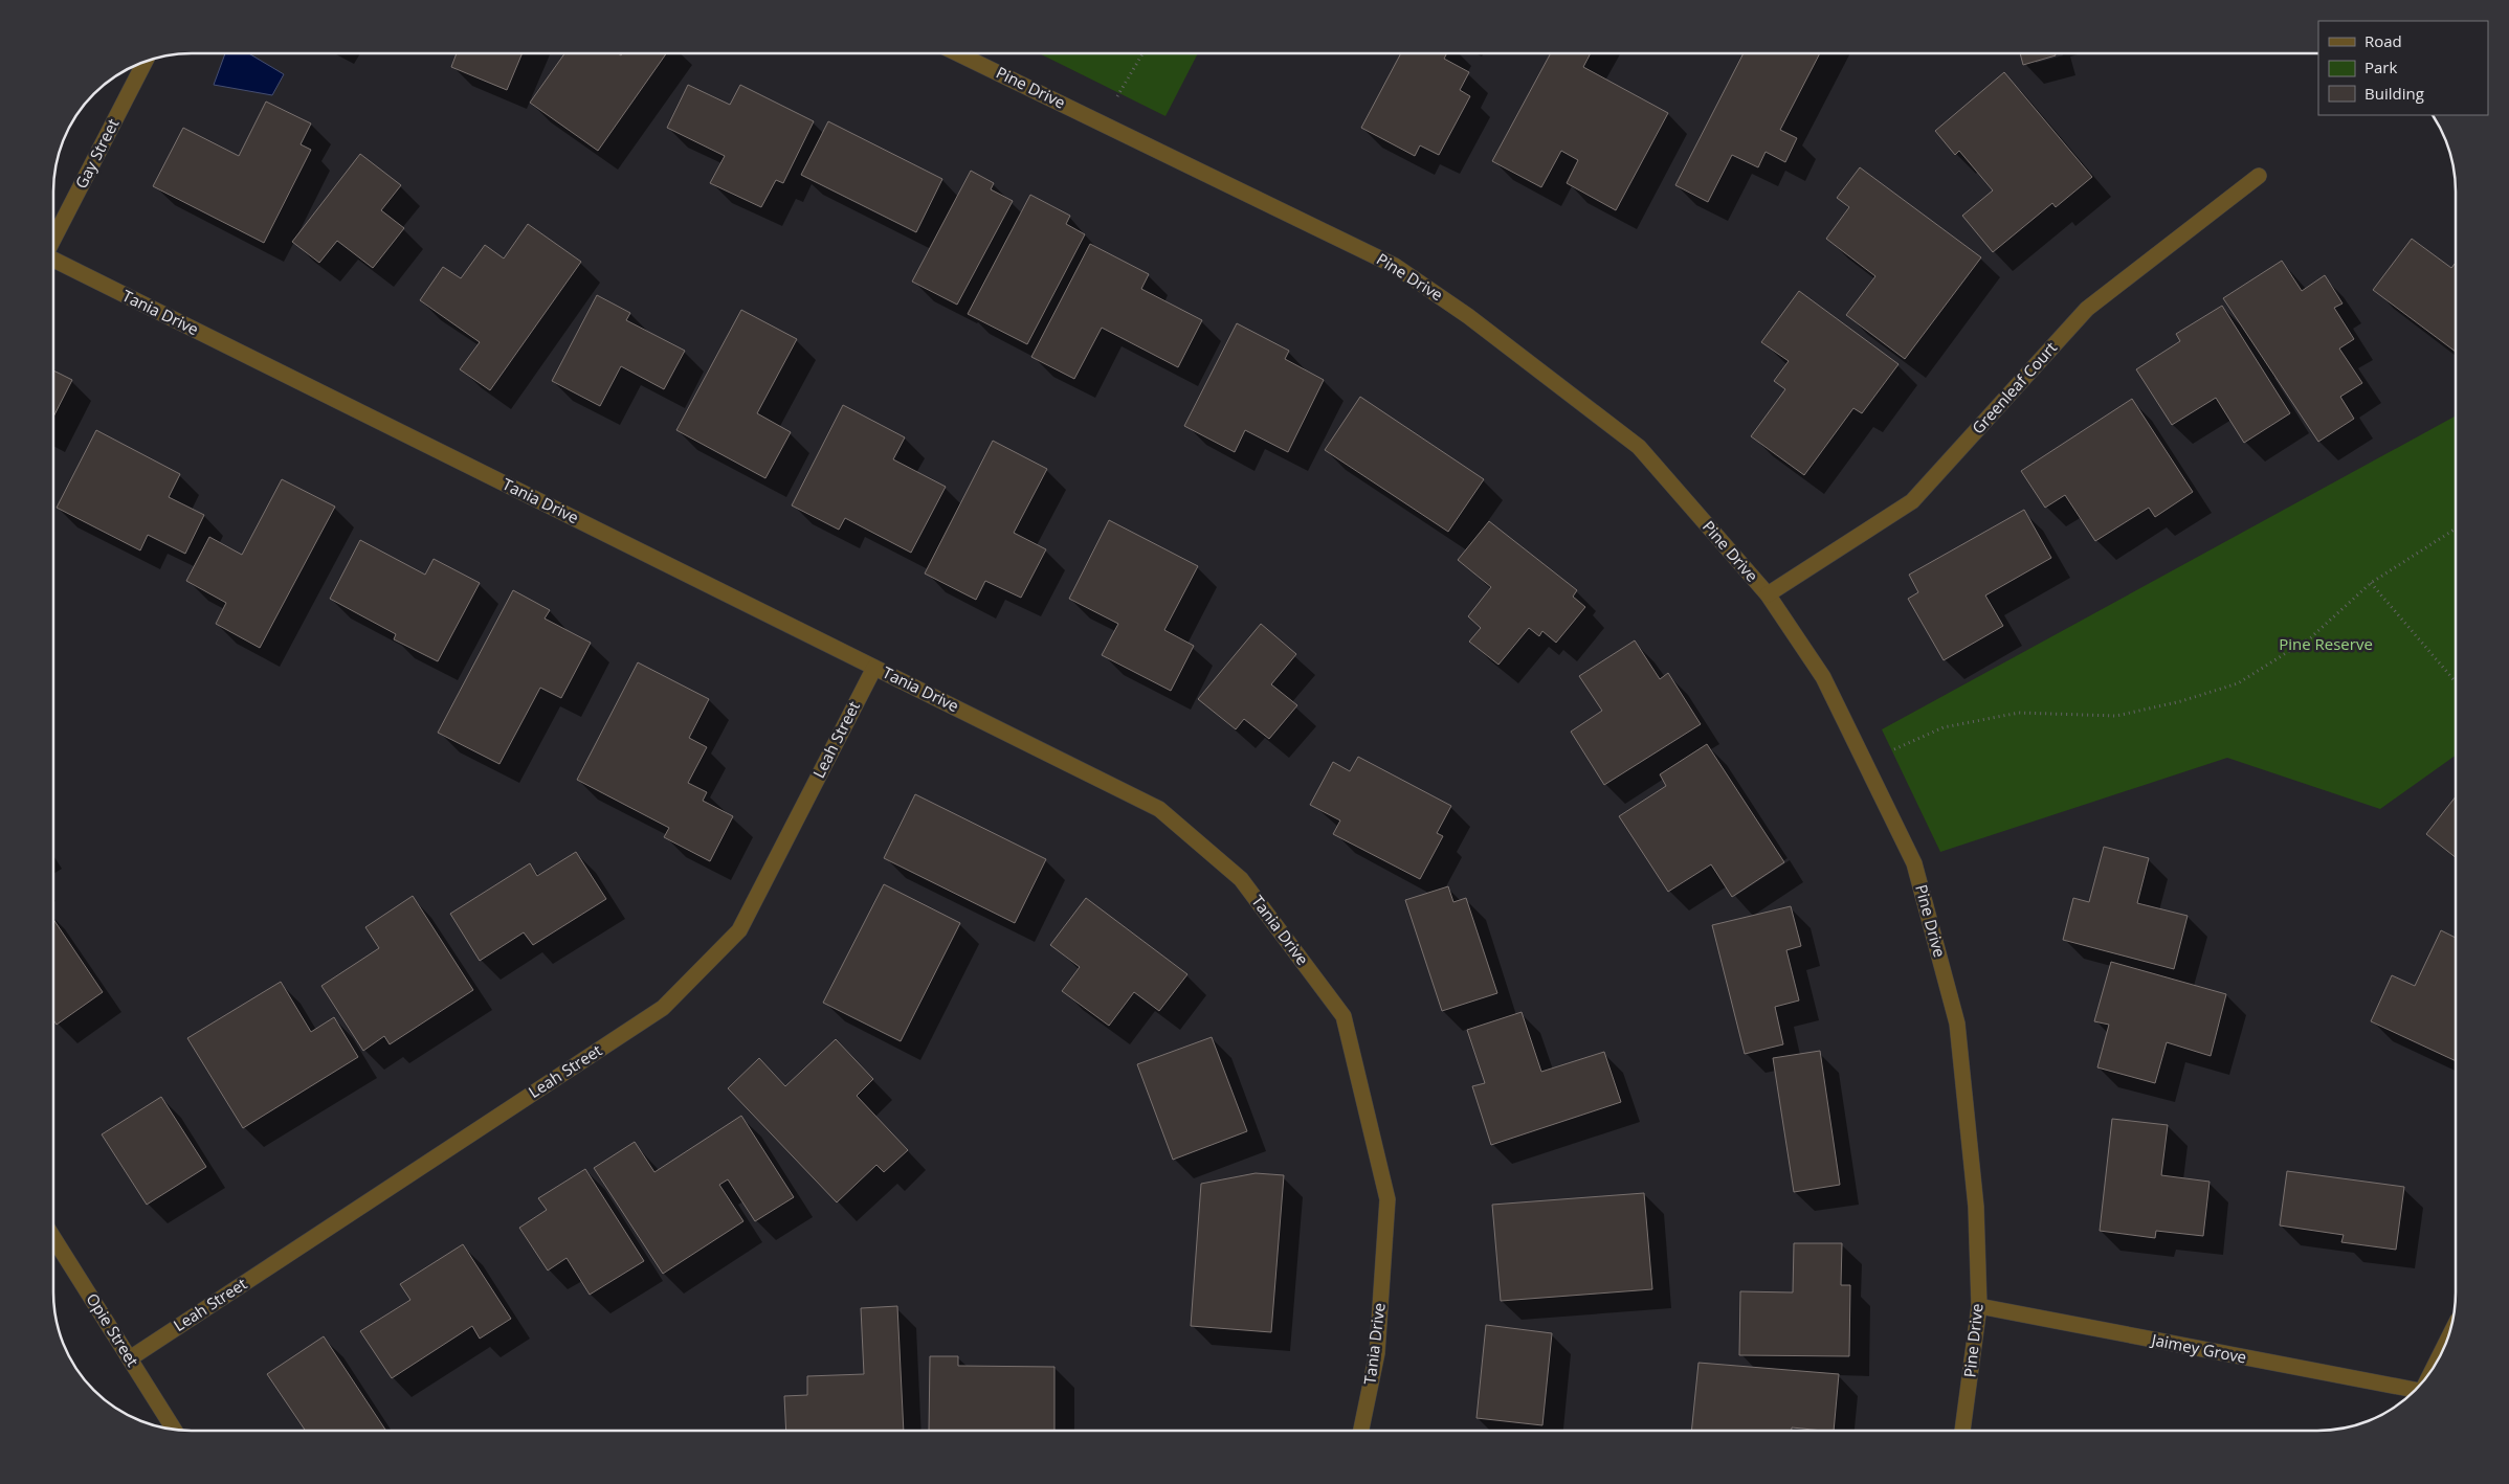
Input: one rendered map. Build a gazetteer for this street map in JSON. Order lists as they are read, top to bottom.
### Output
{
  "streets": {
    "street": [
      "Pine Drive",
      "Gay Street",
      "Tania Drive",
      "Greenleaf Court",
      "Leah Street",
      "Opie Street",
      "Jaimey Grove"
    ]
  },
  "crossings": [
    ["Pine Drive", "Greenleaf Court"],
    ["Pine Drive", "Jaimey Grove"],
    ["Tania Drive", "Leah Street"],
    ["Leah Street", "Opie Street"]
  ],
  "parks": ["Pine Reserve"],
  "legend": ["Road", "Park", "Building"]
}
